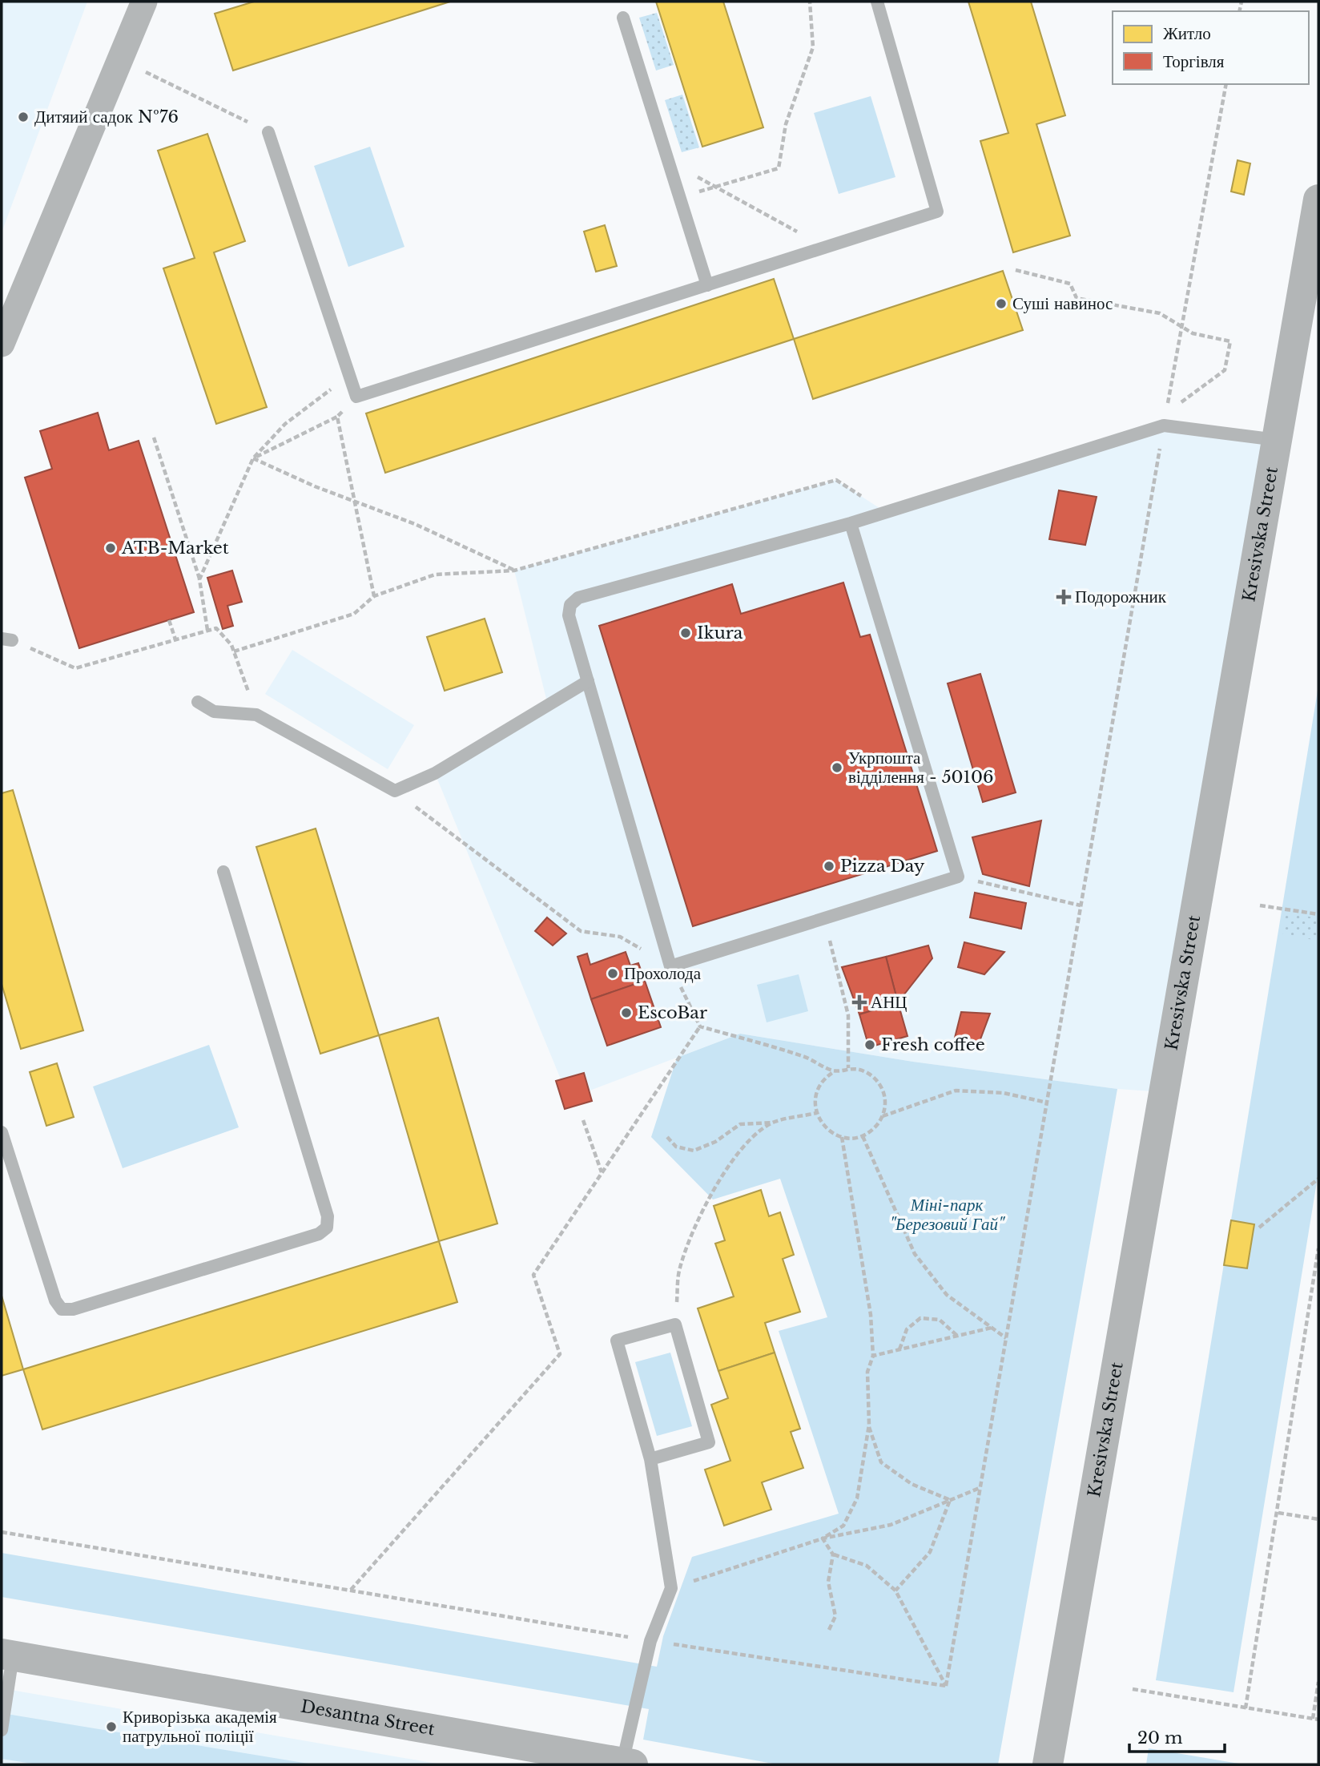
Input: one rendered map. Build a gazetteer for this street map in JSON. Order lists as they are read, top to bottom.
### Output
{
  "streets": {
    "street": ["Kresivska Street", "Desantna Street"]
  },
  "parks": ["Міні-парк \"Березовий Гай\""],
  "places": {
    "other": [
      "Дитяий садок №76",
      "Суші навинос",
      "ATB-Market",
      "Ikura",
      "Укрпошта відділення - 50106",
      "Pizza Day",
      "Прохолода",
      "EscoBar",
      "Fresh coffee",
      "Криворізька академія патрульної поліції"
    ],
    "health": ["Подорожник", "АНЦ"]
  },
  "legend": ["Житло", "Торгівля"],
  "scale_bar": "20 m"
}
